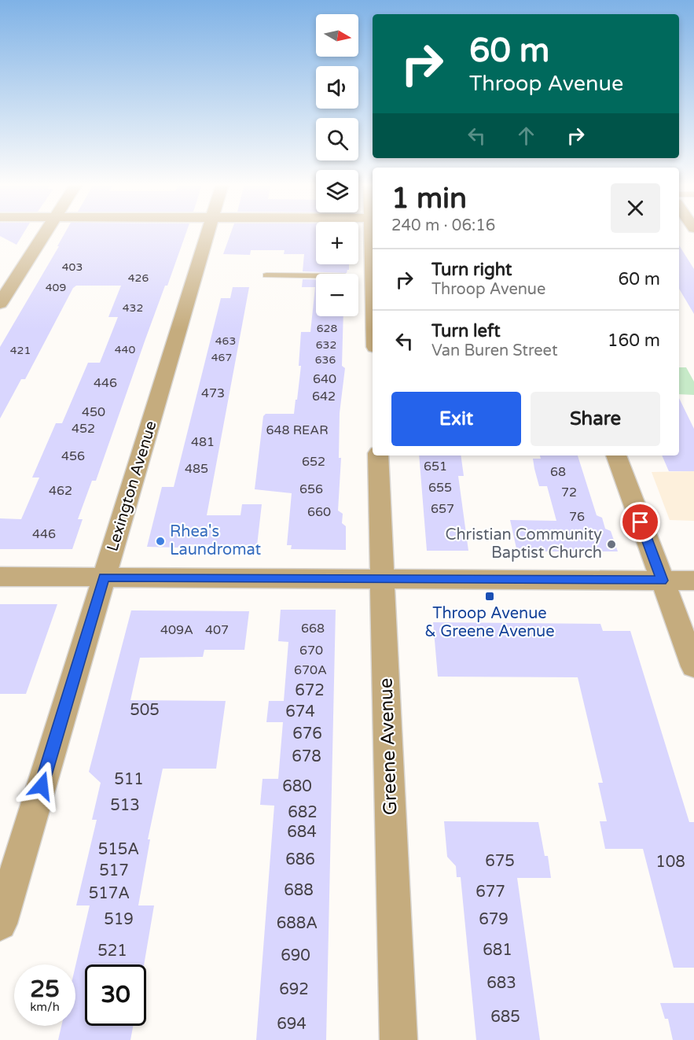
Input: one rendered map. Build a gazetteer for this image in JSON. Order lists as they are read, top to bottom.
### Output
{
  "streets": {
    "street": ["Lexington Avenue", "Greene Avenue"]
  },
  "places": {
    "other": ["Rhea's Laundromat", "Christian Community Baptist Church"],
    "transit": ["Throop Avenue & Greene Avenue"]
  },
  "house_numbers": [
    "403",
    "426",
    "409",
    "432",
    "628",
    "463",
    "632",
    "440",
    "421",
    "467",
    "636",
    "640",
    "446",
    "473",
    "642",
    "450",
    "452",
    "648 REAR",
    "481",
    "456",
    "652",
    "651",
    "485",
    "68",
    "655",
    "656",
    "462",
    "72",
    "657",
    "660",
    "76",
    "446",
    "668",
    "409A",
    "407",
    "670",
    "670A",
    "672",
    "505",
    "674",
    "676",
    "678",
    "511",
    "680",
    "513",
    "682",
    "684",
    "515A",
    "686",
    "675",
    "108",
    "517",
    "688",
    "677",
    "517A",
    "519",
    "679",
    "688A",
    "681",
    "521",
    "690",
    "683",
    "692",
    "685",
    "694"
  ],
  "north": "right",
  "page": {
    "map_buttons": ["+", "−"],
    "turn": ["60 m", "Throop Avenue"],
    "heading": ["1 min", "240 m · 06:16"],
    "list": [
      {
        "name": "Turn right",
        "note": "Throop Avenue",
        "value": "60 m"
      },
      {
        "name": "Turn left",
        "note": "Van Buren Street",
        "value": "160 m"
      }
    ],
    "buttons": ["Exit", "Share"],
    "speed": "25 km/h",
    "limit": "30"
  }
}
